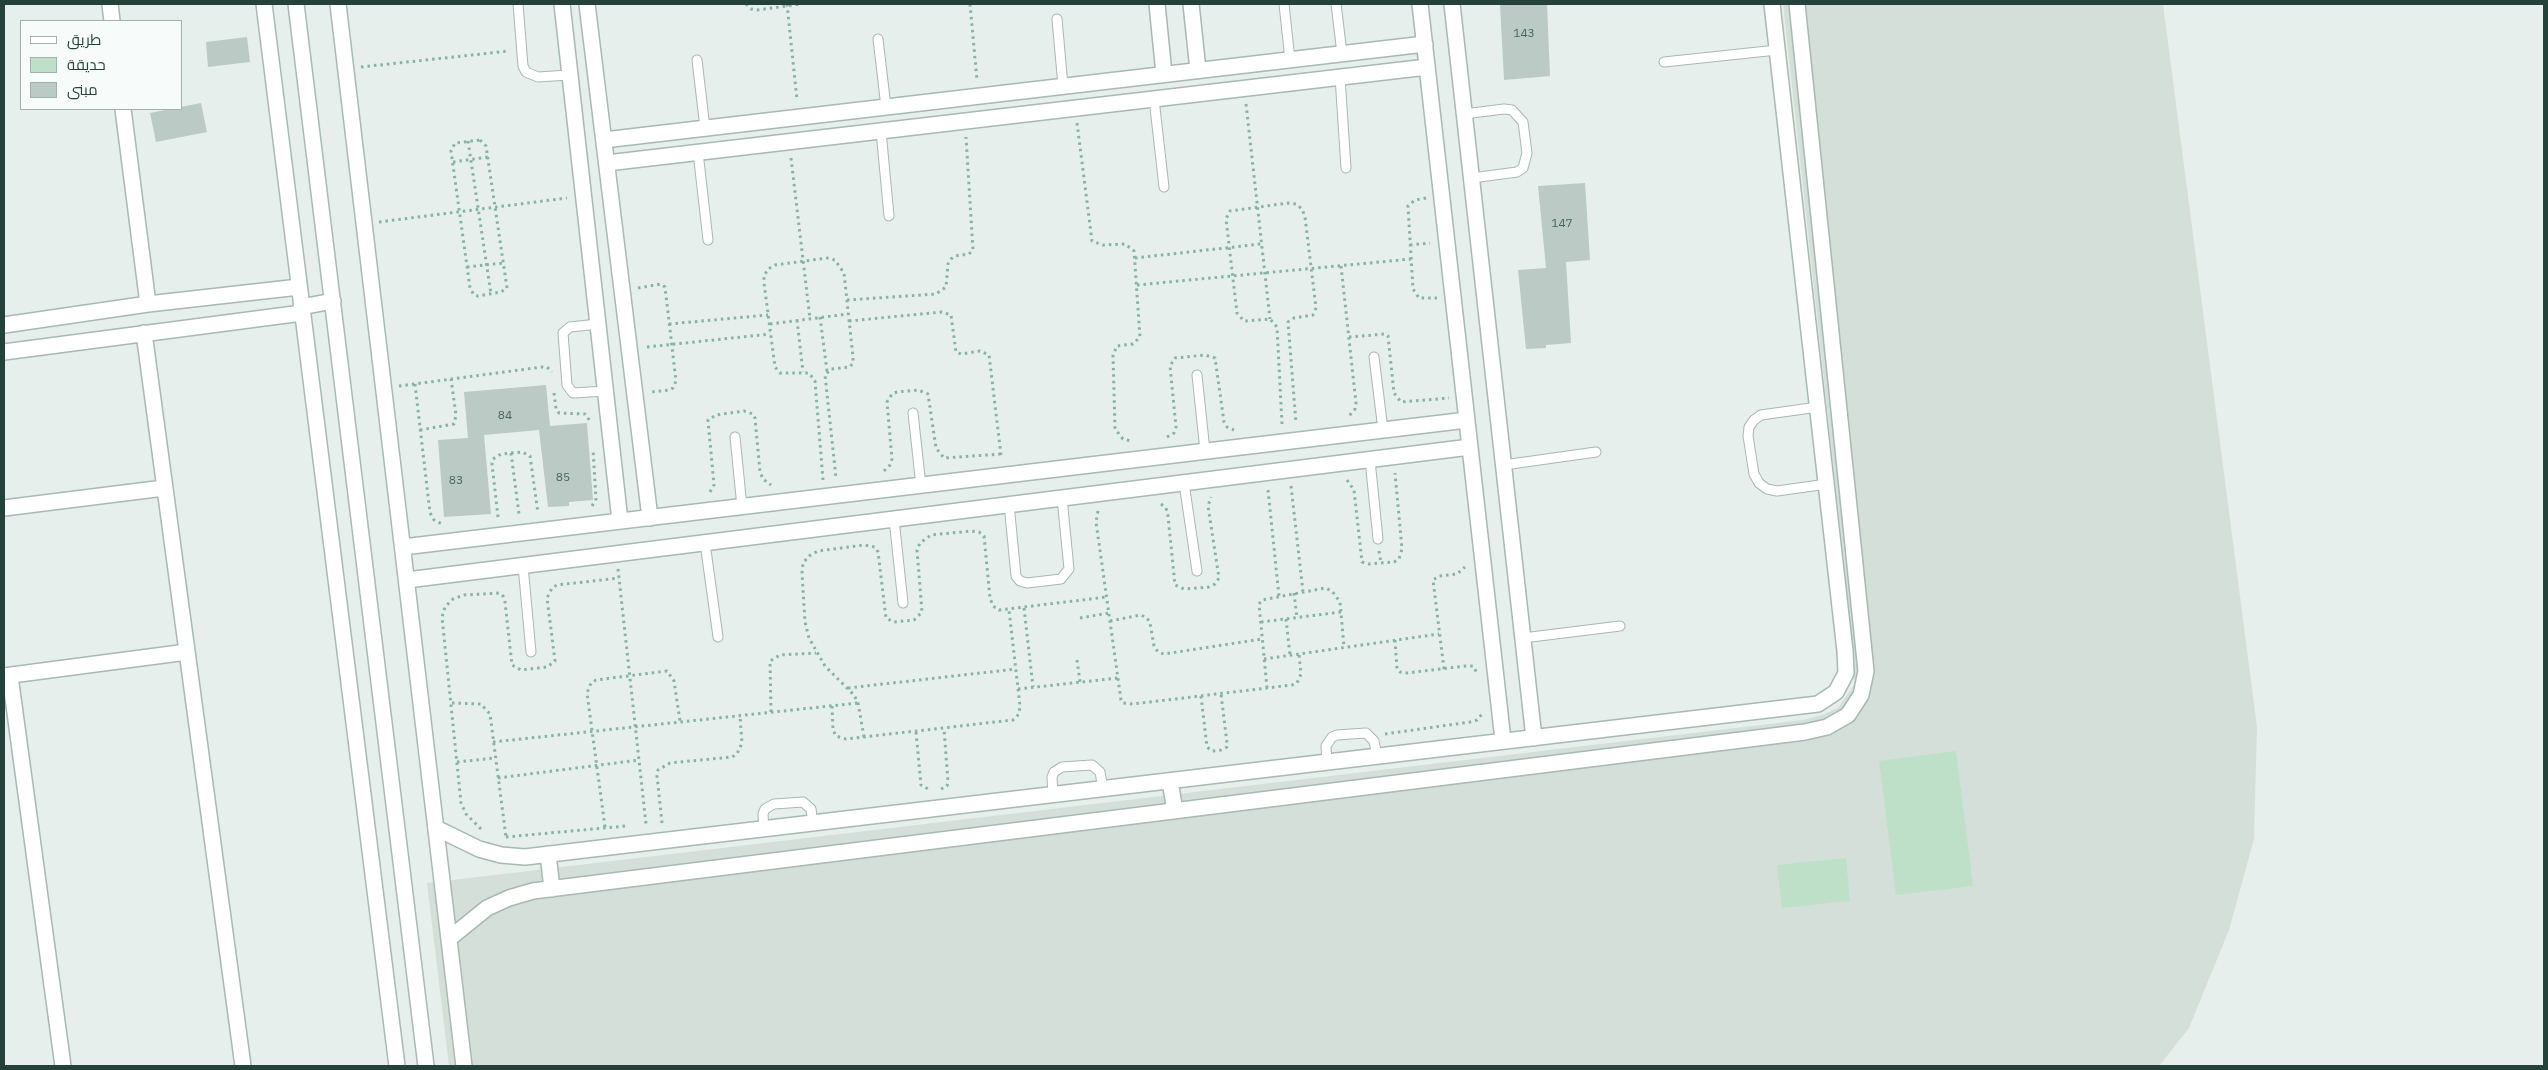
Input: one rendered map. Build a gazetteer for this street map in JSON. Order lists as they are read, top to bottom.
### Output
{
  "house_numbers": [
    "143",
    "147",
    "84",
    "85",
    "83"
  ],
  "legend": ["طريق", "حديقة", "مبنى"]
}
